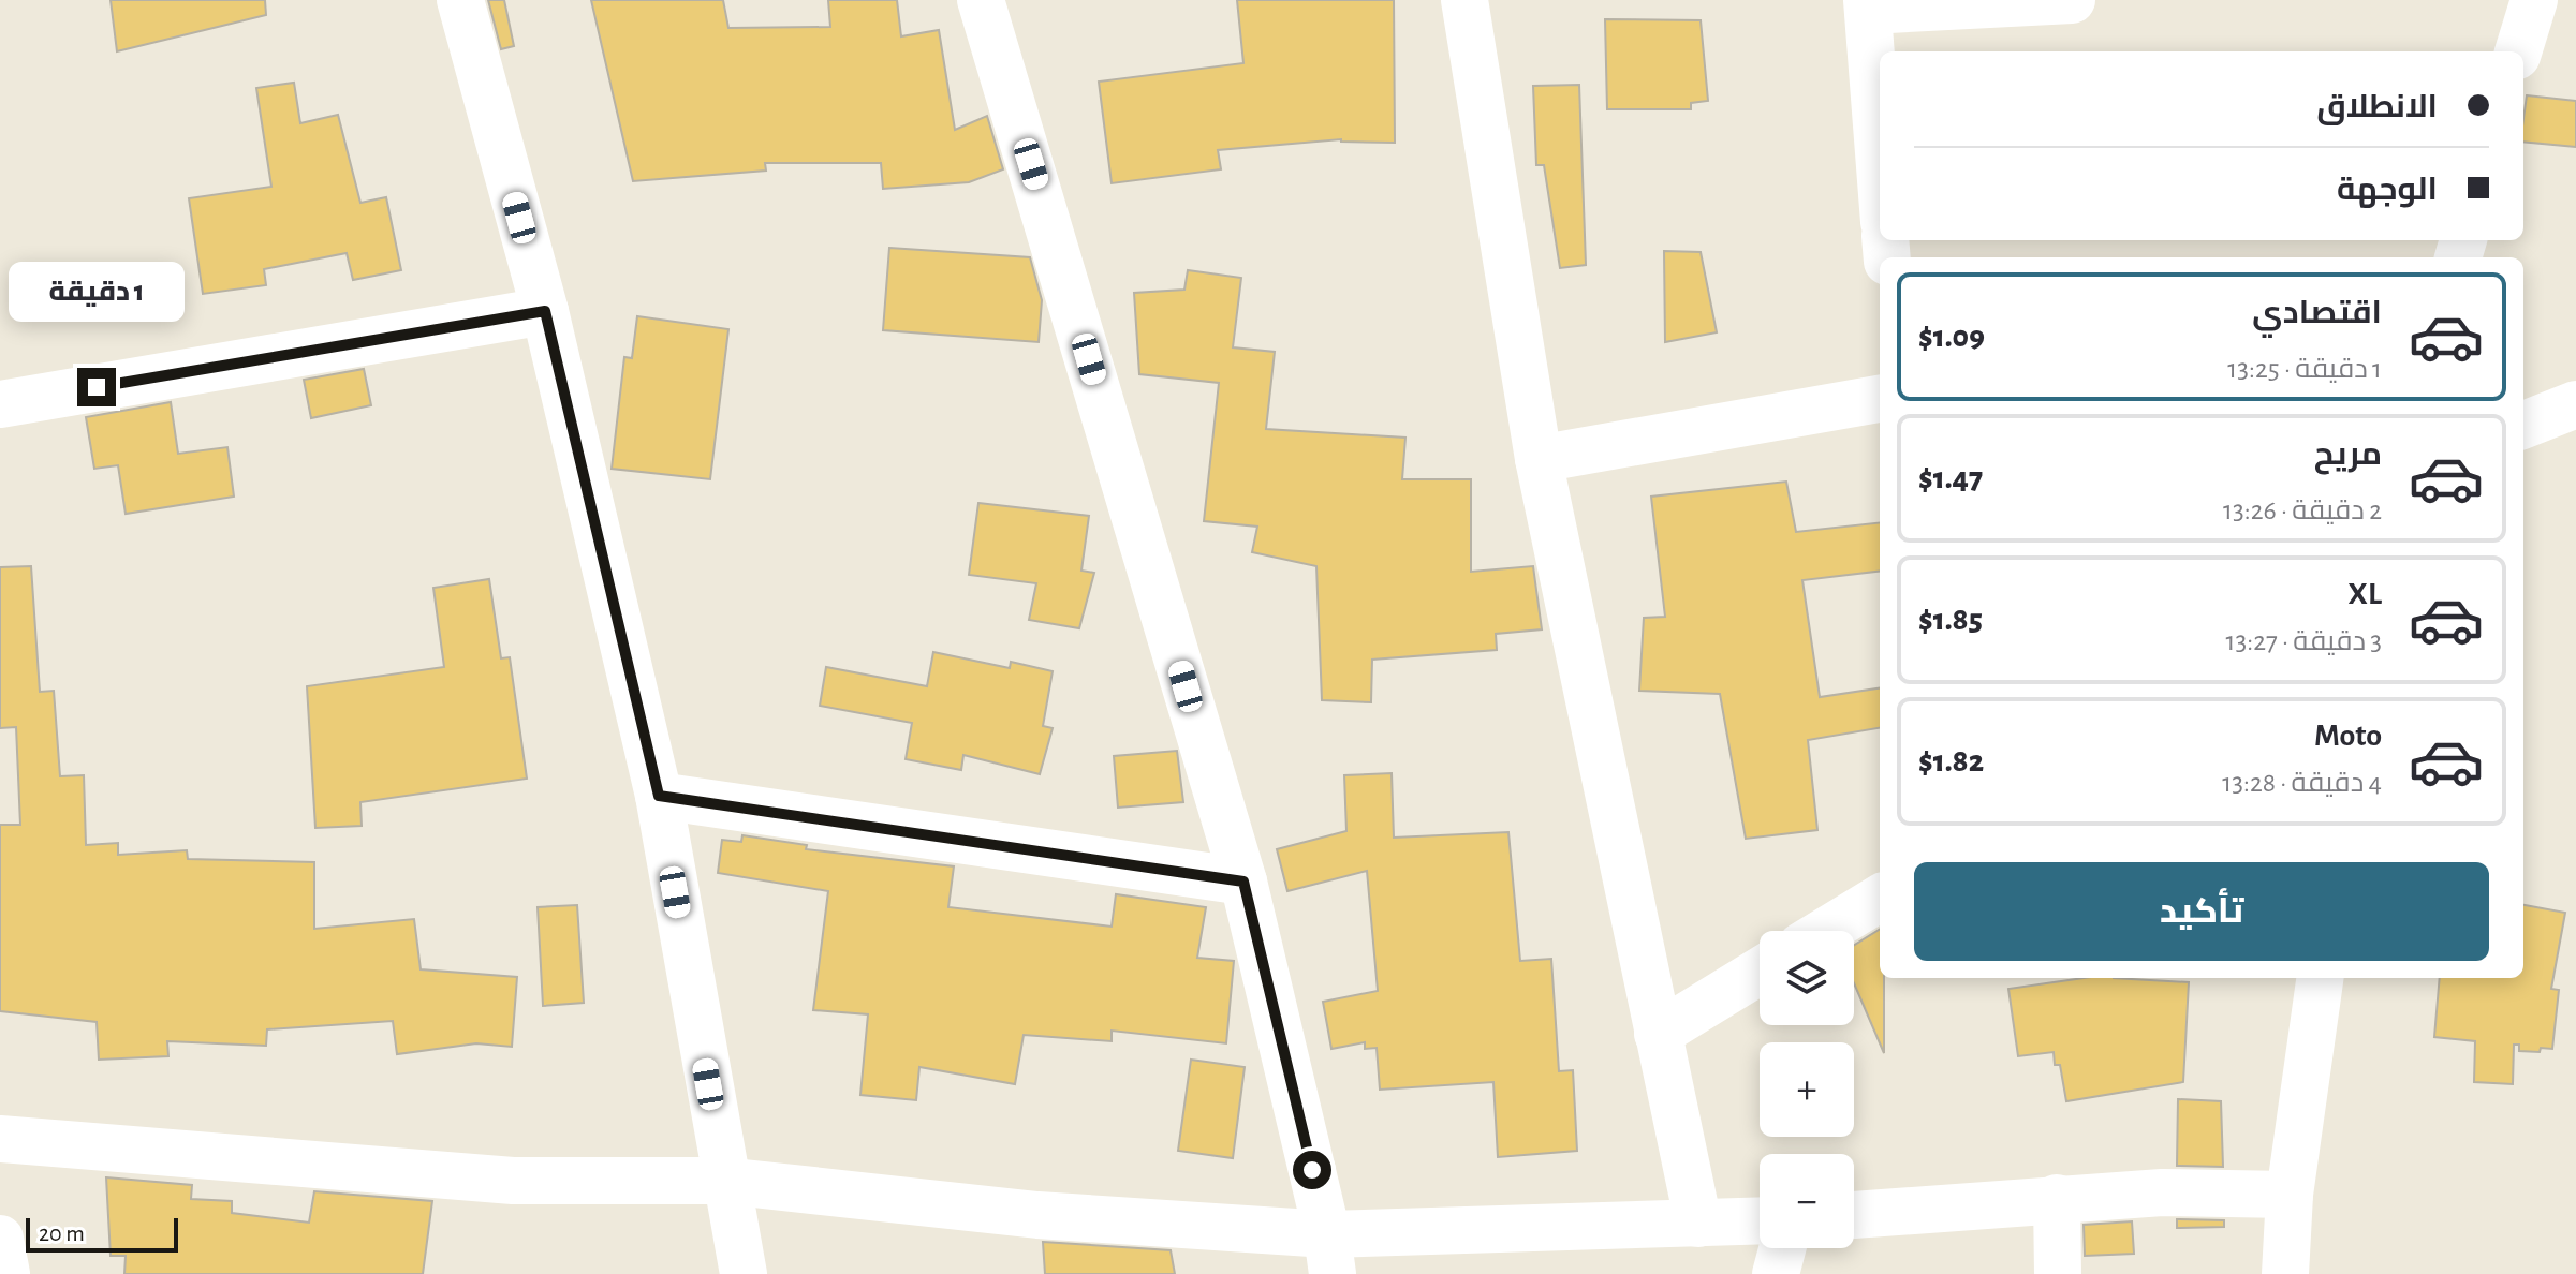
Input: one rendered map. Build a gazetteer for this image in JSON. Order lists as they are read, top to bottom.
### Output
{
  "scale_bar": "20 m",
  "page": {
    "banner": ["الانطلاق", "الوجهة"],
    "bubble": "1 دقيقة",
    "list": [
      {
        "name": "اقتصادي",
        "note": "1 دقيقة · 13:25",
        "value": "$1.09"
      },
      {
        "name": "مريح",
        "note": "2 دقيقة · 13:26",
        "value": "$1.47"
      },
      {
        "name": "XL",
        "note": "3 دقيقة · 13:27",
        "value": "$1.85"
      },
      {
        "name": "Moto",
        "note": "4 دقيقة · 13:28",
        "value": "$1.82"
      }
    ],
    "buttons": "تأكيد",
    "map_buttons": ["+", "−"],
    "scale": "20 m"
  }
}
